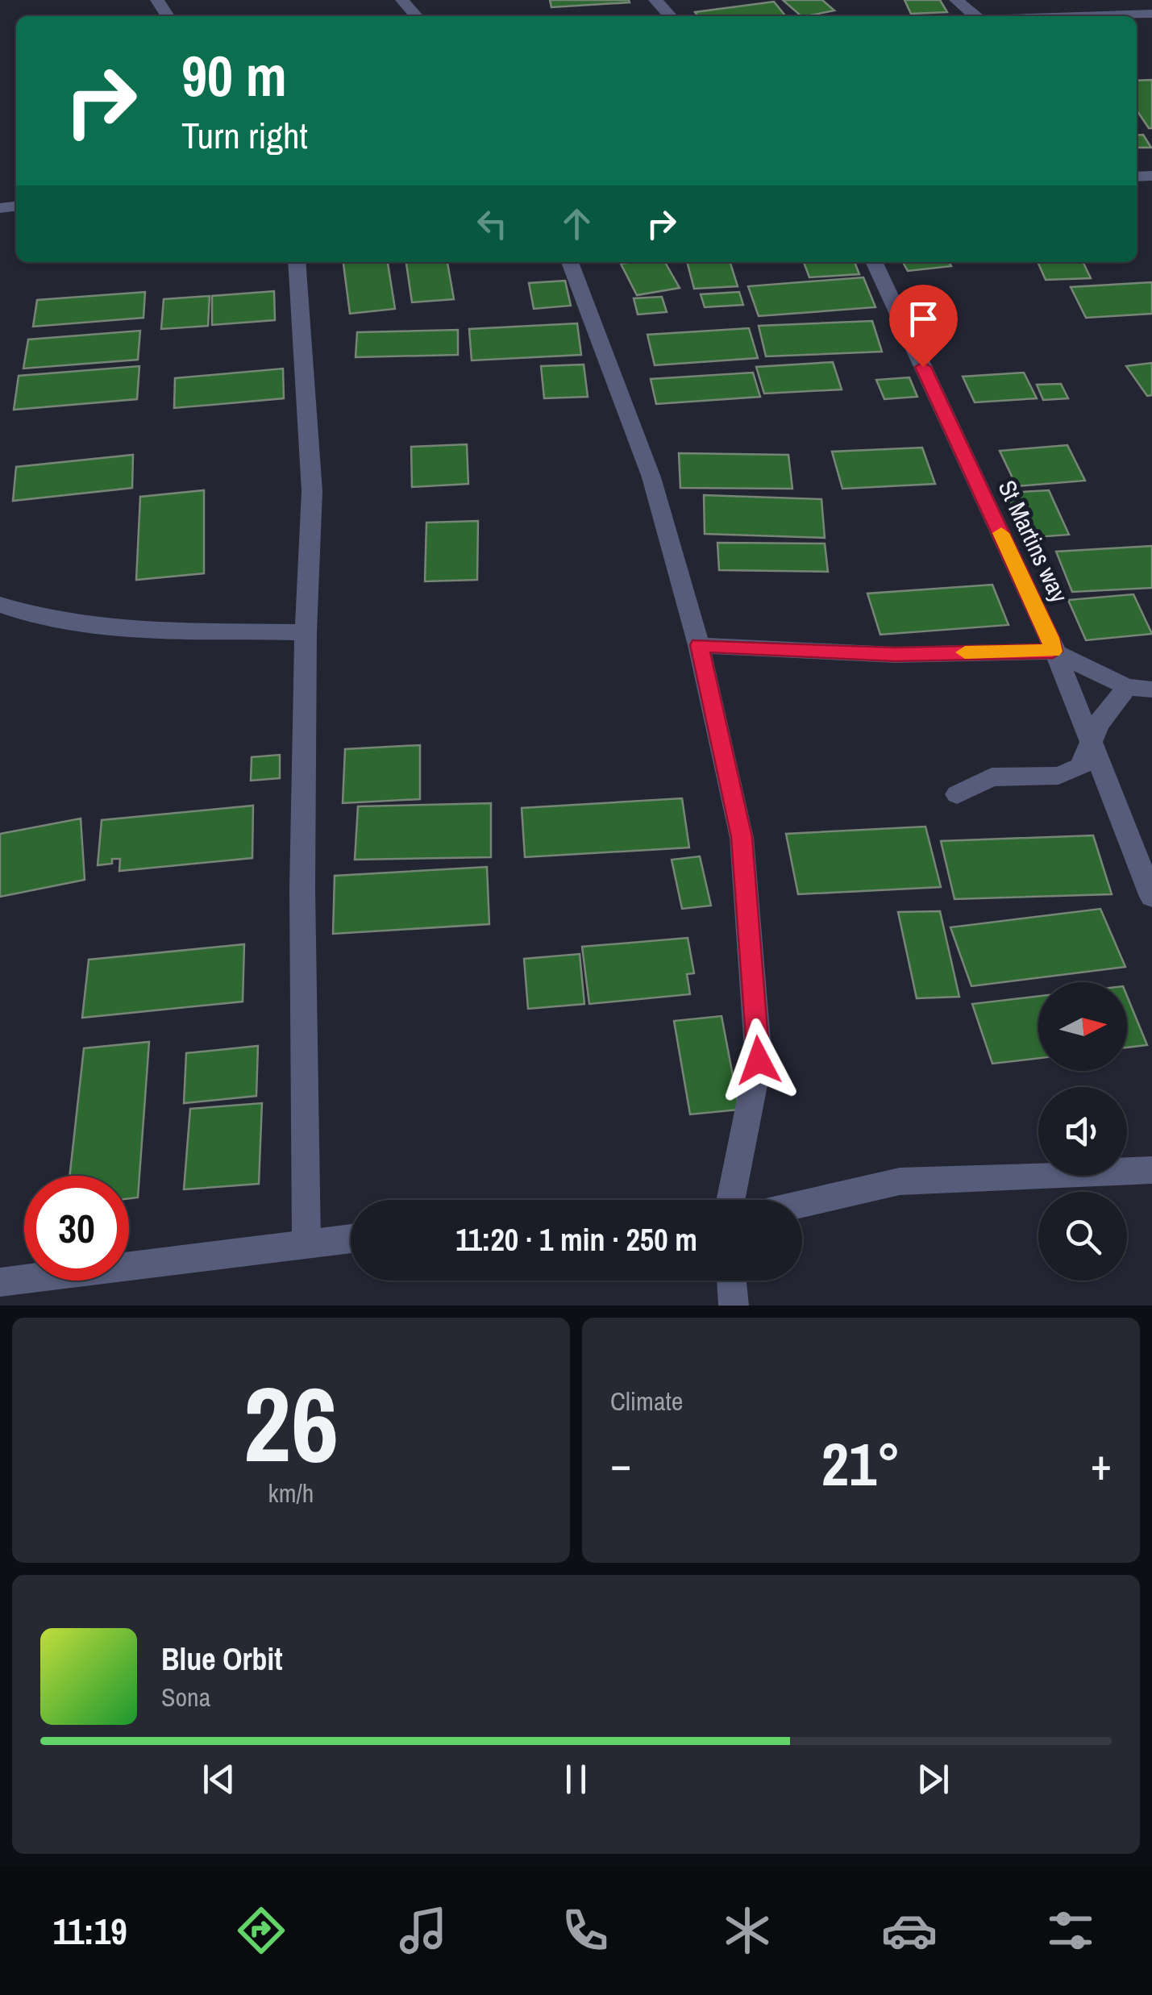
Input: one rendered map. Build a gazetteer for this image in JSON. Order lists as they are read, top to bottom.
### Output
{
  "streets": {
    "street": ["St Martins way"]
  },
  "north": "right",
  "page": {
    "turn": ["90 m", "Turn right"],
    "limit": "30",
    "trip": "11:20 · 1 min · 250 m",
    "tile": [
      ["26", "km/h"],
      "Climate"
    ],
    "heat": ["−", "21°", "+"],
    "song": ["Blue Orbit", "Sona"],
    "tabs": "11:19"
  }
}
